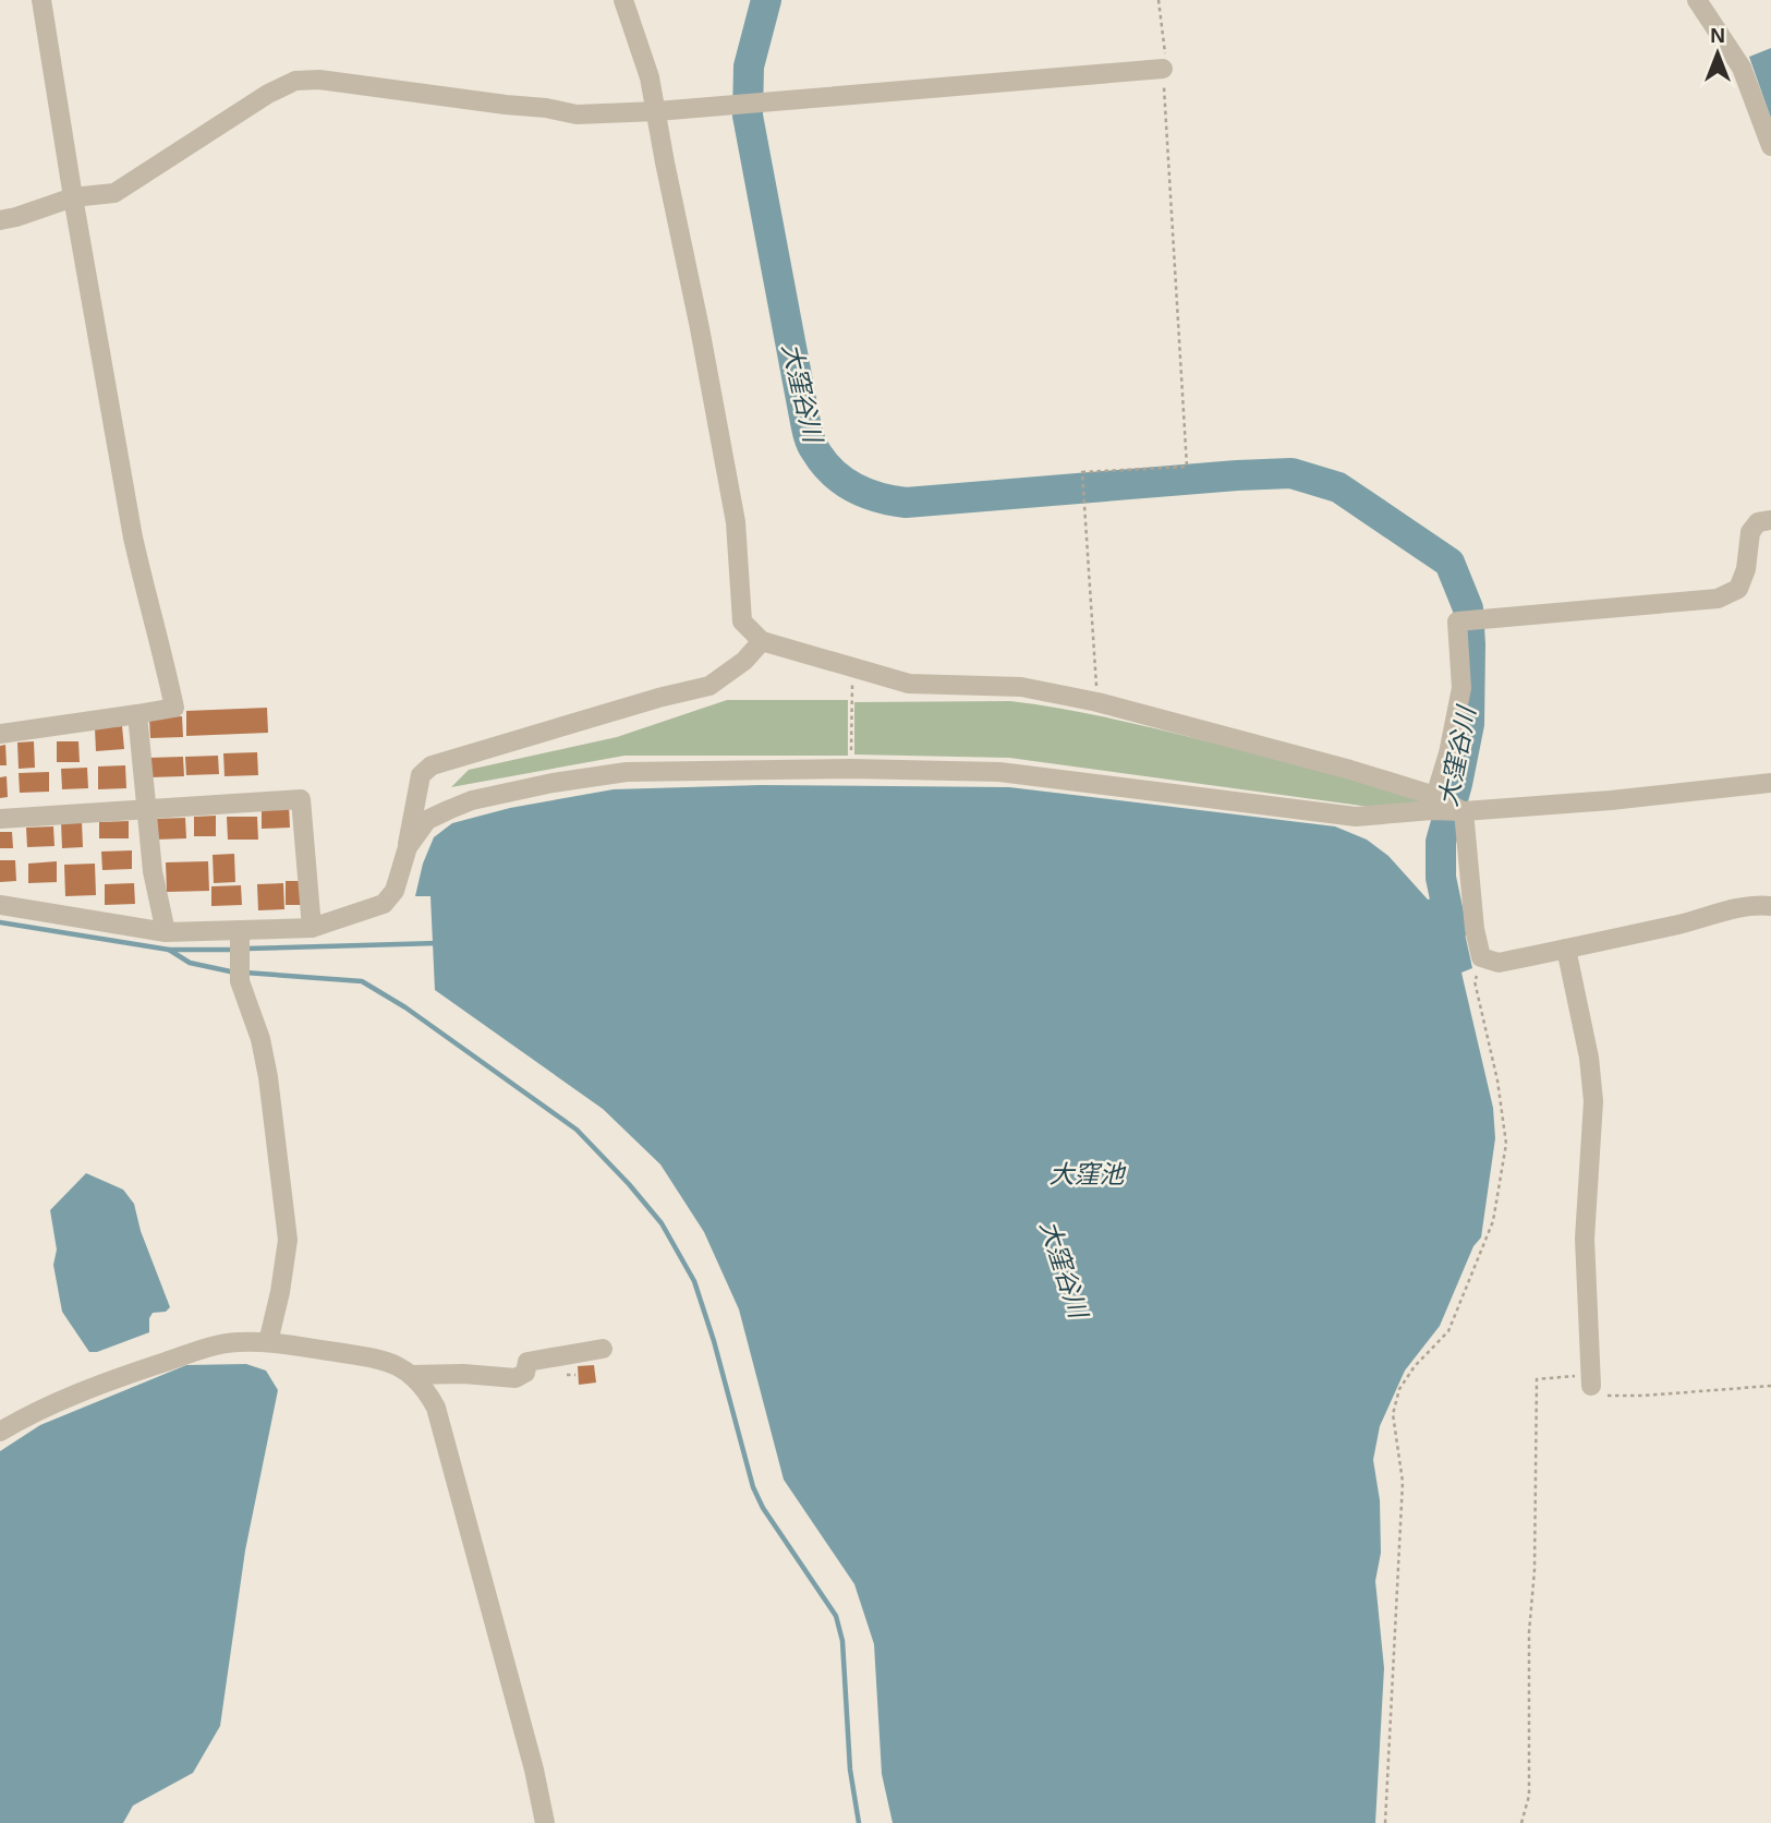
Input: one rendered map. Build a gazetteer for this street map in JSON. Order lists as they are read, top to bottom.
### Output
{
  "water": ["大窪谷川", "大窪池"],
  "north": "top"
}
